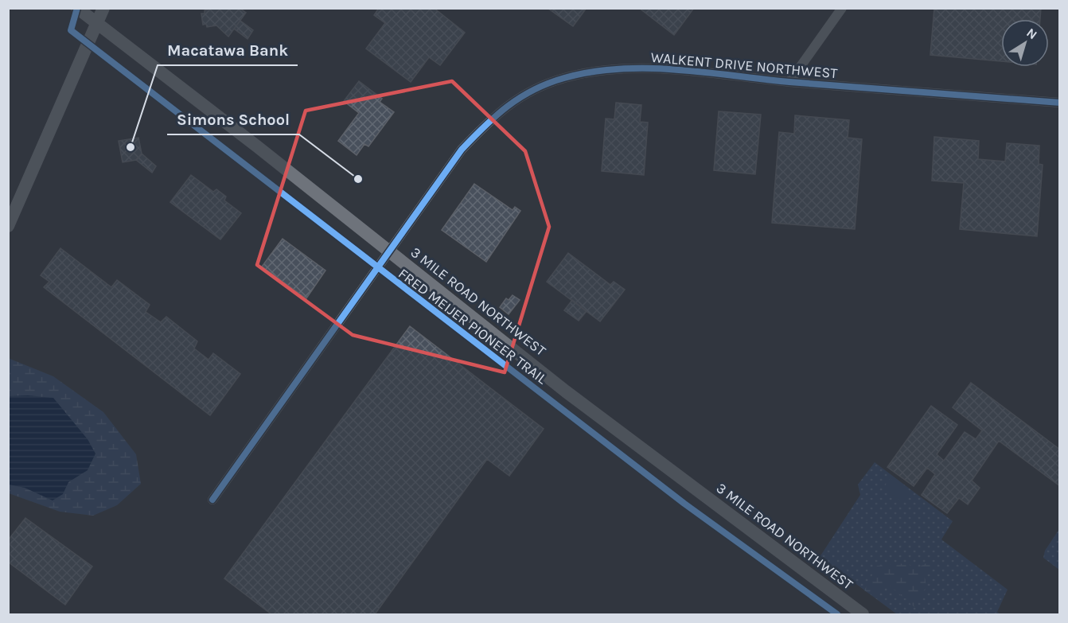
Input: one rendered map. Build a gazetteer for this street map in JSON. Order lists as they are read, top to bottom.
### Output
{
  "streets": {
    "main road": ["3 MILE ROAD NORTHWEST"],
    "street": ["WALKENT DRIVE NORTHWEST"],
    "cycle path": ["FRED MEIJER PIONEER TRAIL"]
  },
  "crossings": [
    ["WALKENT DRIVE NORTHWEST", "3 MILE ROAD NORTHWEST"]
  ],
  "places": ["Macatawa Bank", "Simons School"],
  "north": "top right"
}
